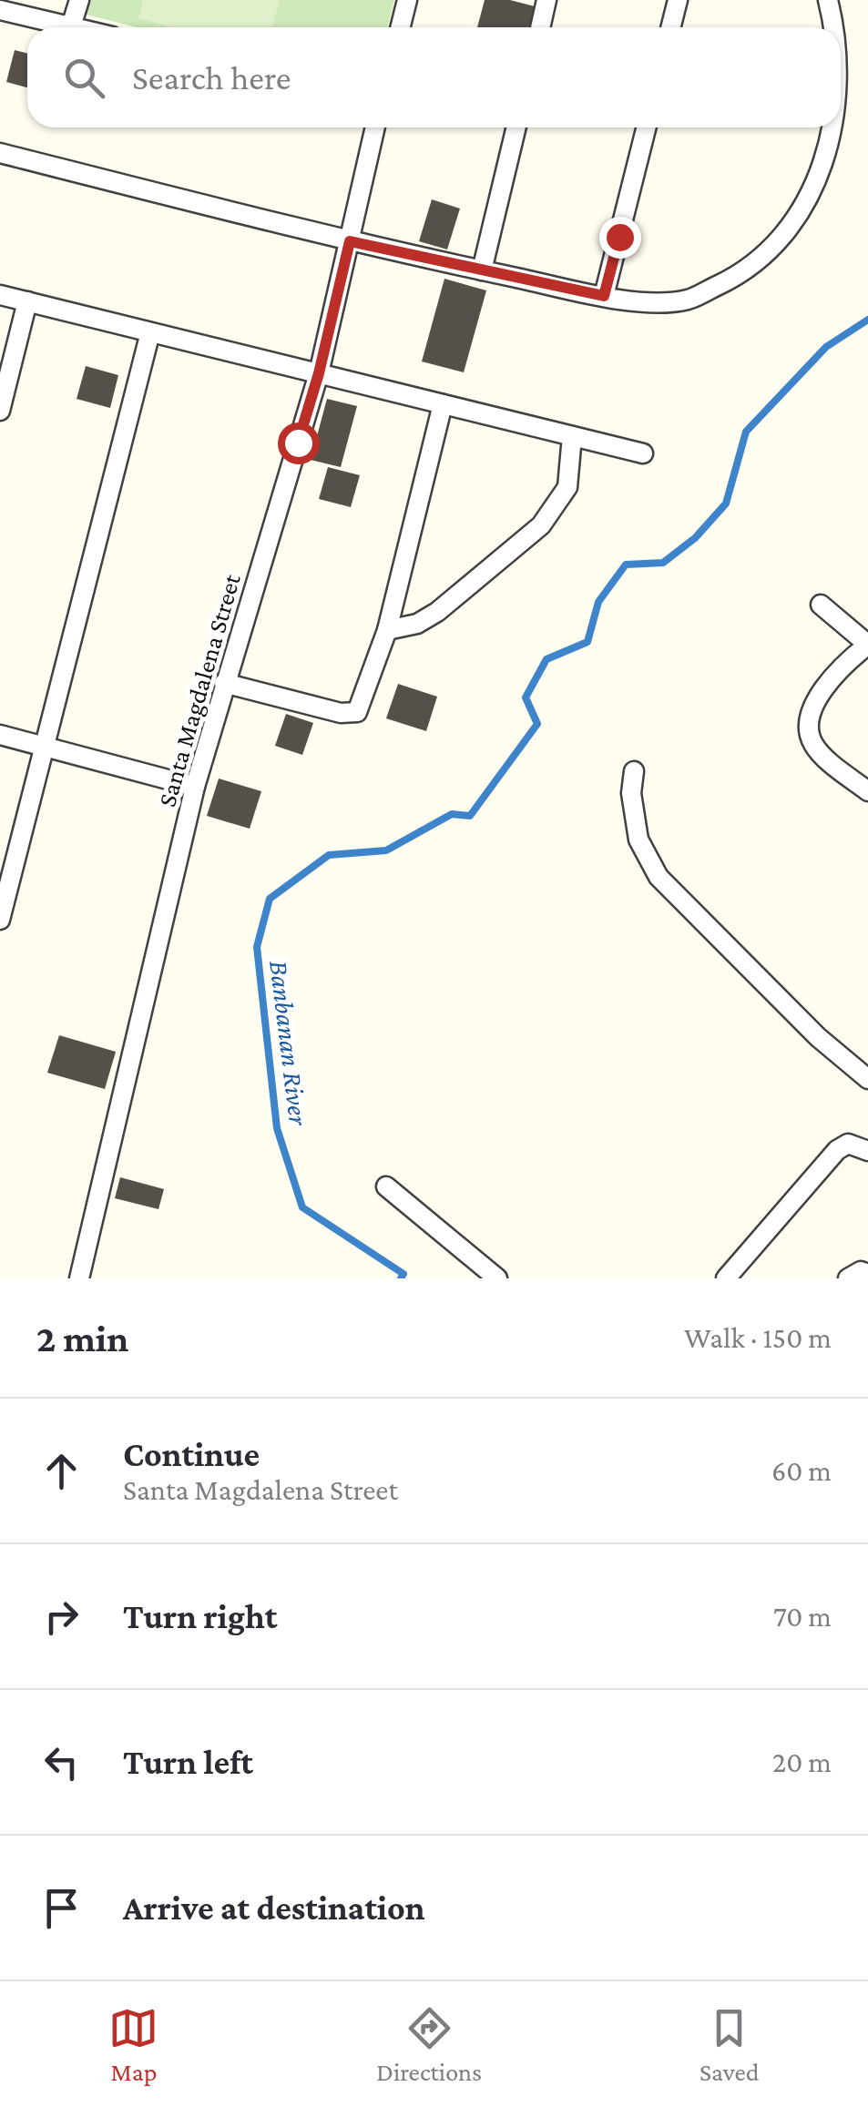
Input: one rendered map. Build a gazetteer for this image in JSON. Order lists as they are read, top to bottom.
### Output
{
  "streets": {
    "street": ["Santa Magdalena Street"]
  },
  "water": ["Banbanan River"],
  "page": {
    "search": "Search here",
    "heading": ["2 min", "Walk · 150 m"],
    "list": [
      ["Continue", "Santa Magdalena Street", "60 m"],
      ["Turn right", "70 m"],
      ["Turn left", "20 m"],
      "Arrive at destination"
    ],
    "nav": ["Map", "Directions", "Saved"]
  }
}
